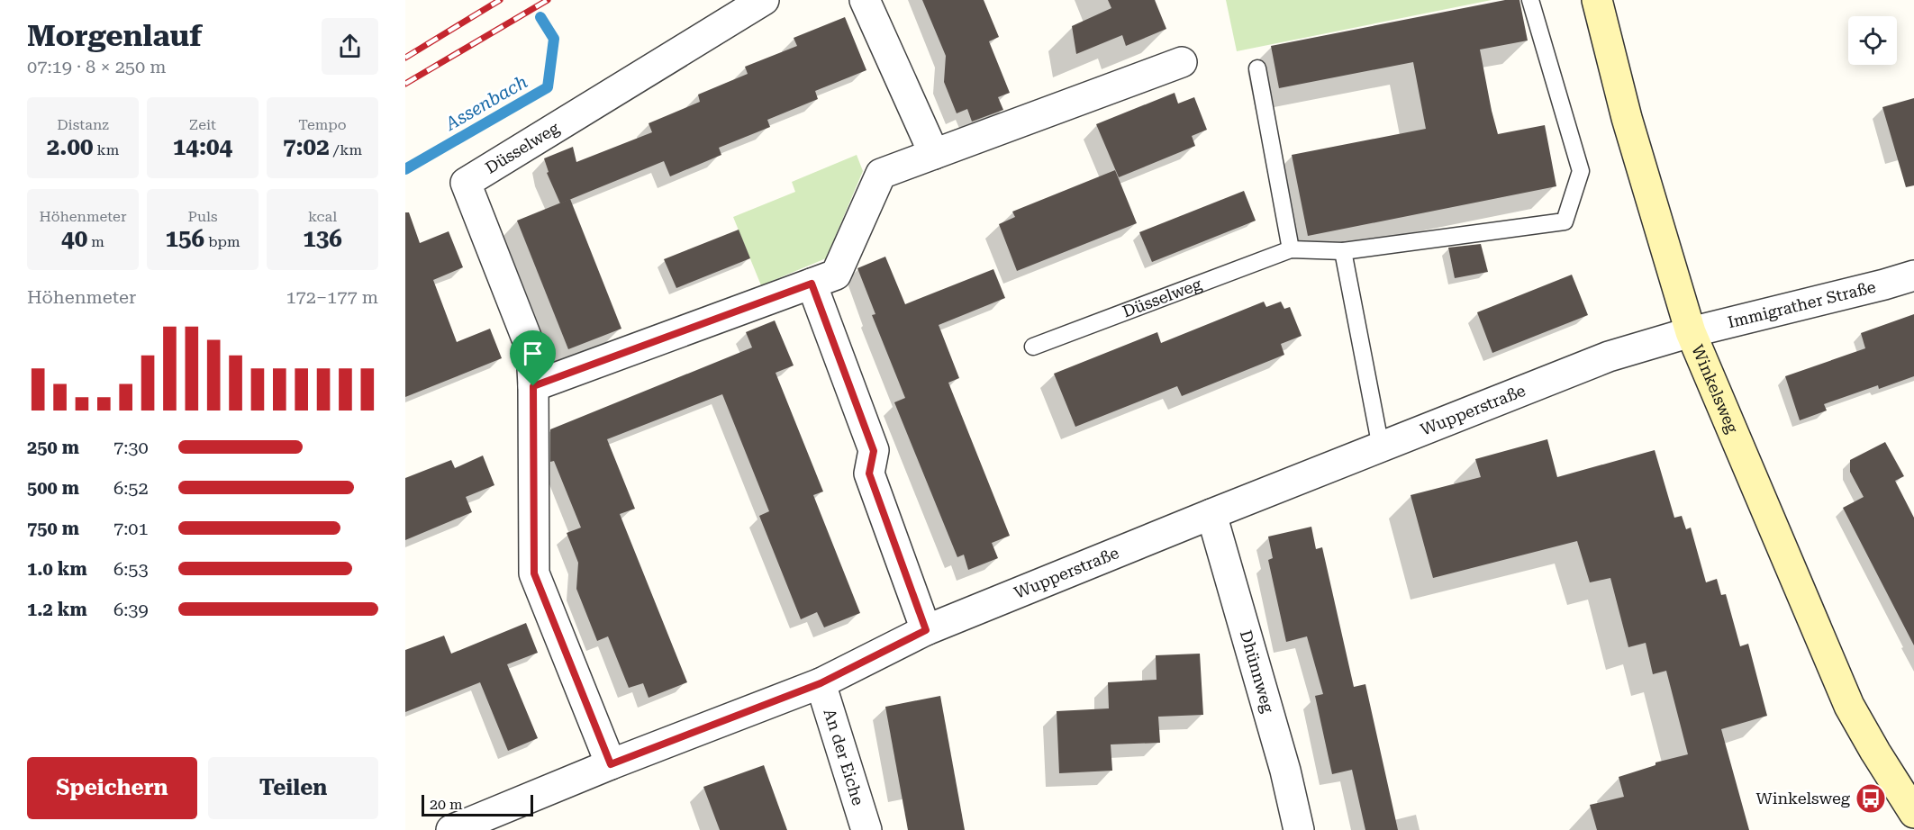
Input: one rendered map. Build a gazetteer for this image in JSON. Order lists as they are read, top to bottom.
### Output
{
  "streets": {
    "main road": ["Winkelsweg"],
    "street": [
      "Düsselweg",
      "Immigrather Straße",
      "Wupperstraße",
      "Dhünnweg",
      "An der Eiche"
    ]
  },
  "crossings": [
    ["Düsselweg", "Wupperstraße"],
    ["Immigrather Straße", "Winkelsweg"],
    ["Immigrather Straße", "Wupperstraße"],
    ["Winkelsweg", "Wupperstraße"],
    ["Wupperstraße", "Dhünnweg"],
    ["Wupperstraße", "An der Eiche"]
  ],
  "water": ["Assenbach"],
  "places": {
    "bus stop": ["Winkelsweg"]
  },
  "scale_bar": "20 m",
  "page": {
    "heading": ["Morgenlauf", "07:19 · 8 × 250 m"],
    "stats": [
      ["Distanz", "2.00 km"],
      ["Zeit", "14:04"],
      ["Tempo", "7:02 /km"],
      ["Höhenmeter", "40 m"],
      ["Puls", "156 bpm"],
      ["kcal", "136"]
    ],
    "chart": ["Höhenmeter", "172–177 m"],
    "list": [
      {
        "name": "250 m",
        "note": "7:30"
      },
      {
        "name": "500 m",
        "note": "6:52"
      },
      {
        "name": "750 m",
        "note": "7:01"
      },
      {
        "name": "1.0 km",
        "note": "6:53"
      },
      {
        "name": "1.2 km",
        "note": "6:39"
      }
    ],
    "buttons": ["Speichern", "Teilen"],
    "scale": "20 m"
  }
}
